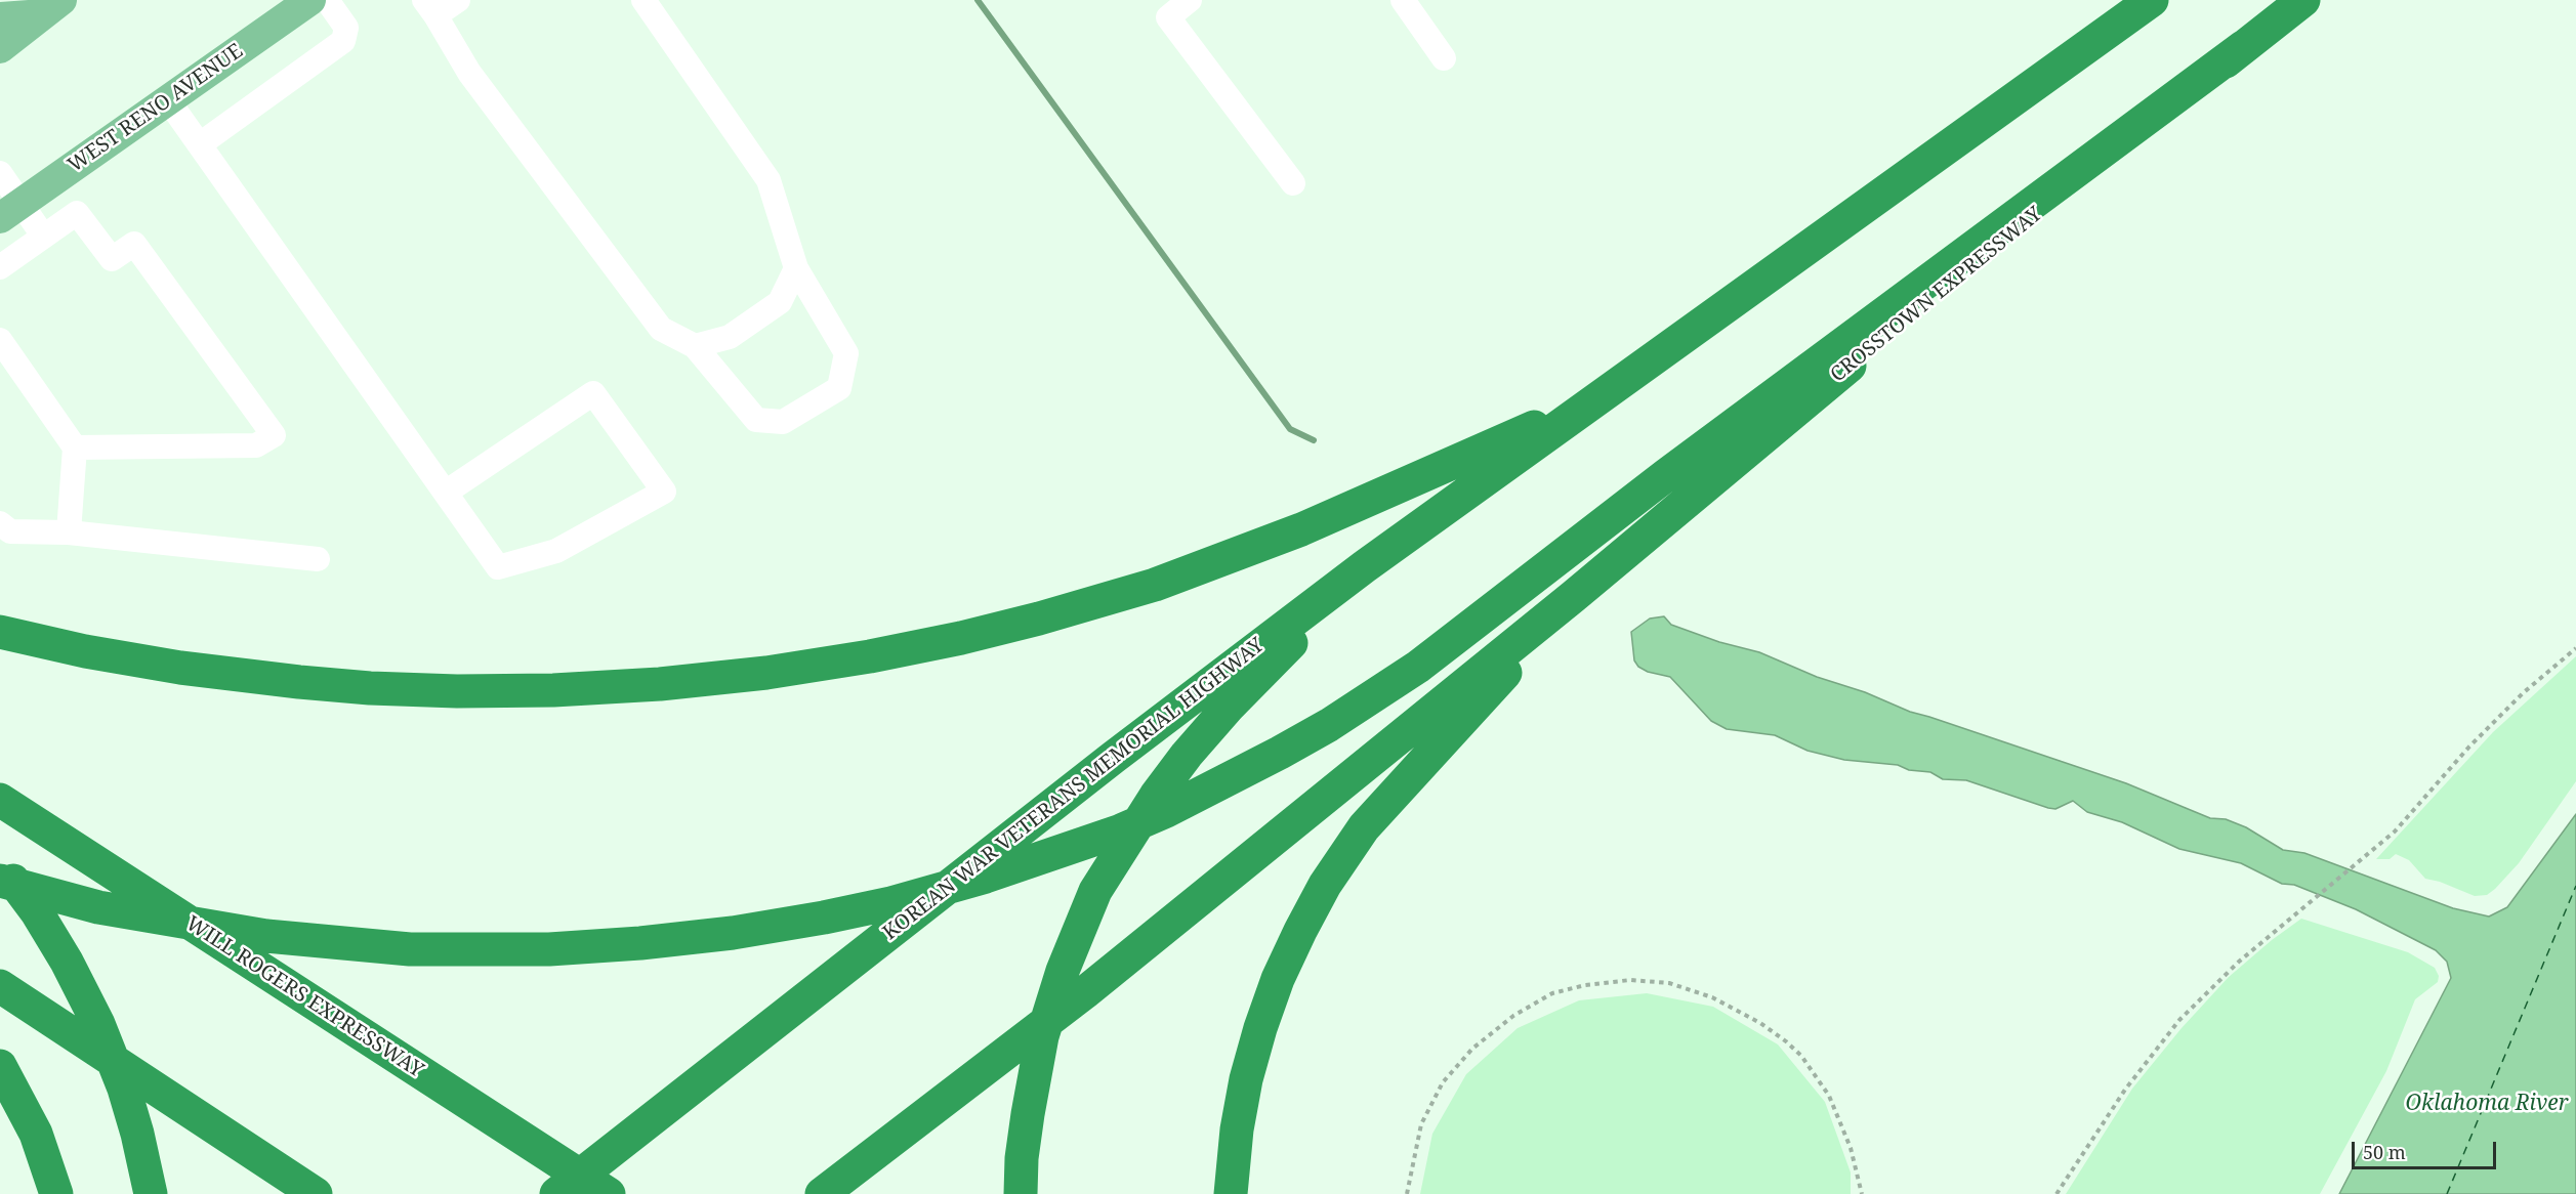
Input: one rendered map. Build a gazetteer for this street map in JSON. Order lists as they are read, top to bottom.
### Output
{
  "streets": {
    "highway": ["CROSSTOWN EXPRESSWAY", "KOREAN WAR VETERANS MEMORIAL HIGHWAY", "WILL ROGERS EXPRESSWAY"],
    "main road": ["WEST RENO AVENUE"]
  },
  "water": ["Oklahoma River"],
  "scale_bar": "50 m"
}
